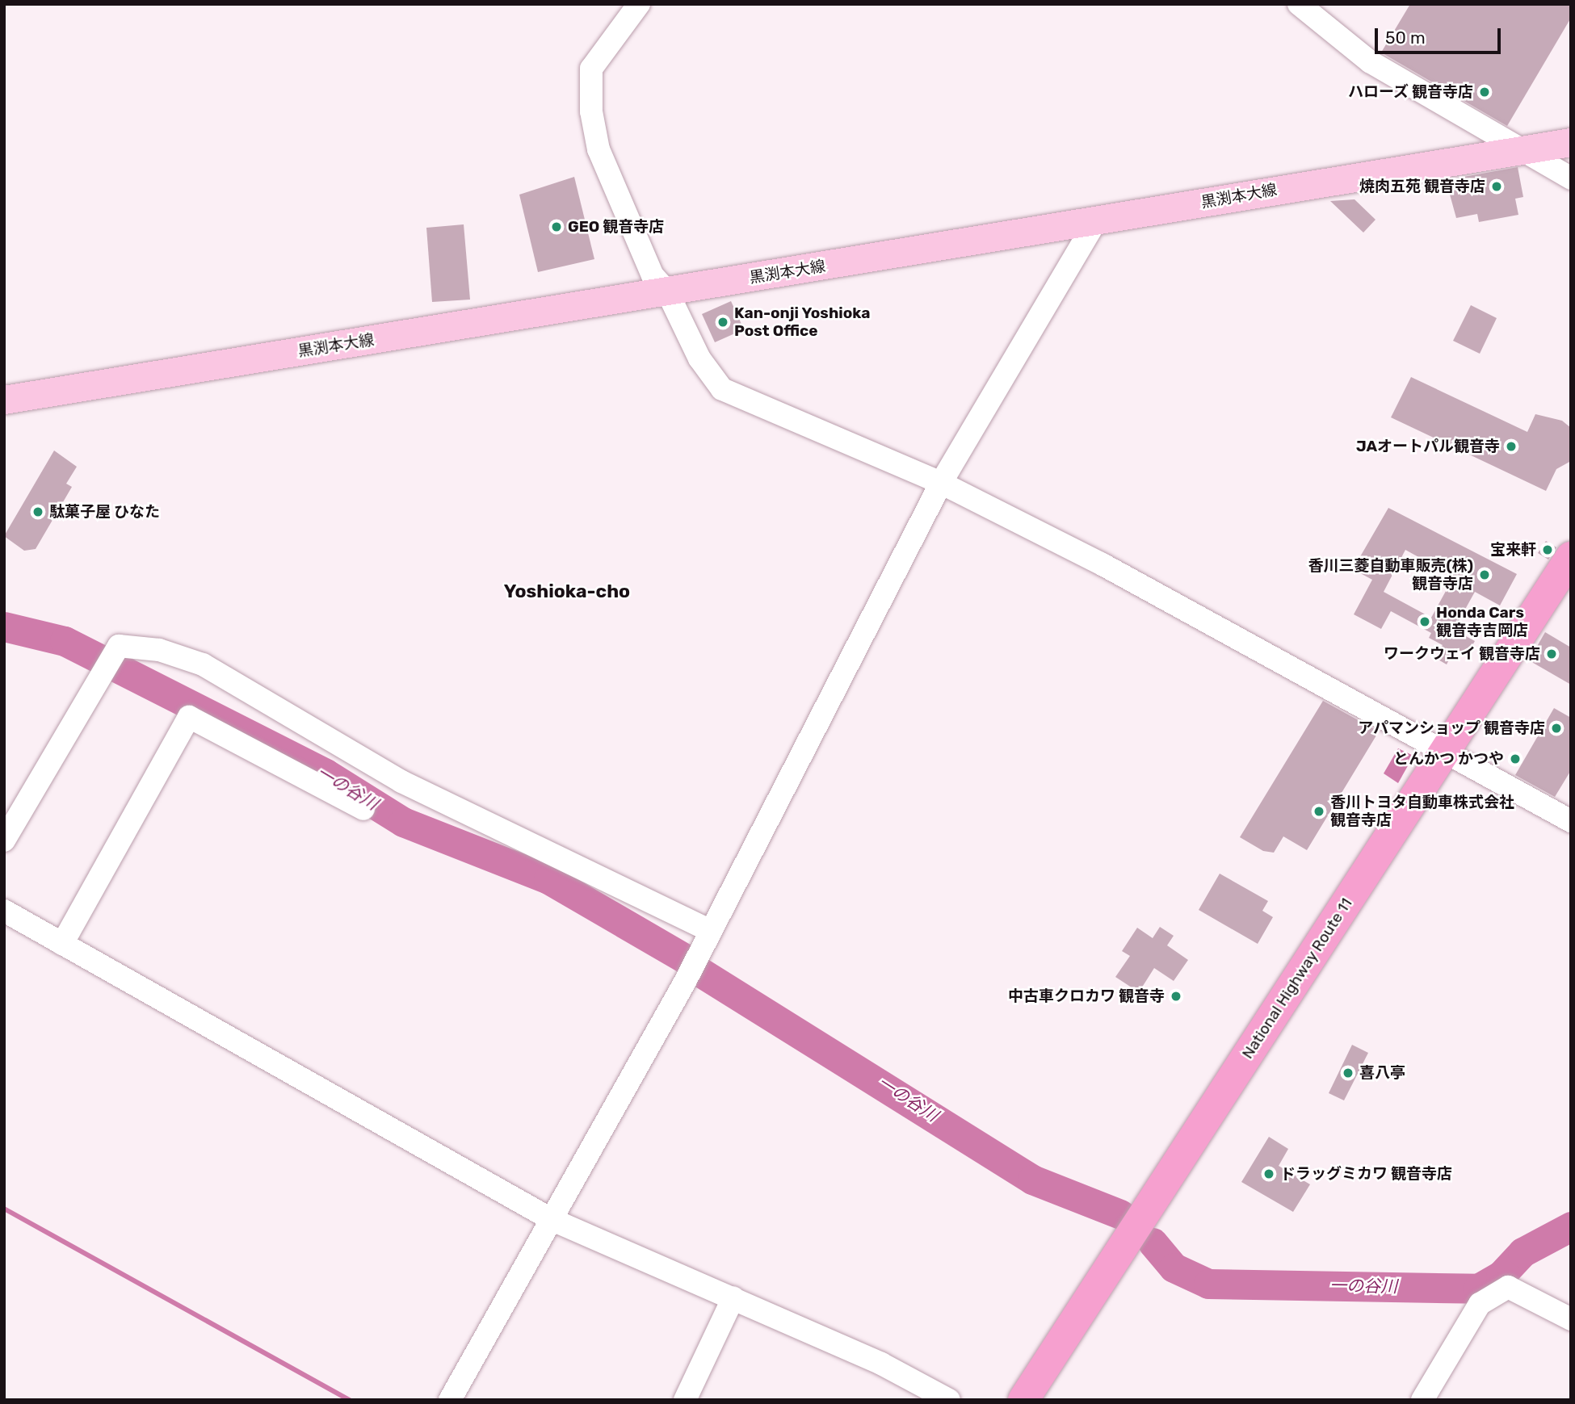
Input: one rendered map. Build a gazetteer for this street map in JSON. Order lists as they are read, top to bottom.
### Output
{
  "streets": {
    "highway": ["National Highway Route 11"],
    "main road": ["黒渕本大線"]
  },
  "districts": ["Yoshioka-cho"],
  "water": ["一の谷川"],
  "places": [
    "ハローズ 観音寺店",
    "焼肉五苑 観音寺店",
    "GEO 観音寺店",
    "Kan-onji Yoshioka Post Office",
    "JAオートパル観音寺",
    "駄菓子屋 ひなた",
    "宝来軒",
    "香川三菱自動車販売(株) 観音寺店",
    "Honda Cars 観音寺吉岡店",
    "ワークウェイ 観音寺店",
    "アパマンショップ 観音寺店",
    "とんかつ かつや",
    "香川トヨタ自動車株式会社 観音寺店",
    "中古車クロカワ 観音寺",
    "喜八亭",
    "ドラッグミカワ 観音寺店"
  ],
  "scale_bar": "50 m"
}
